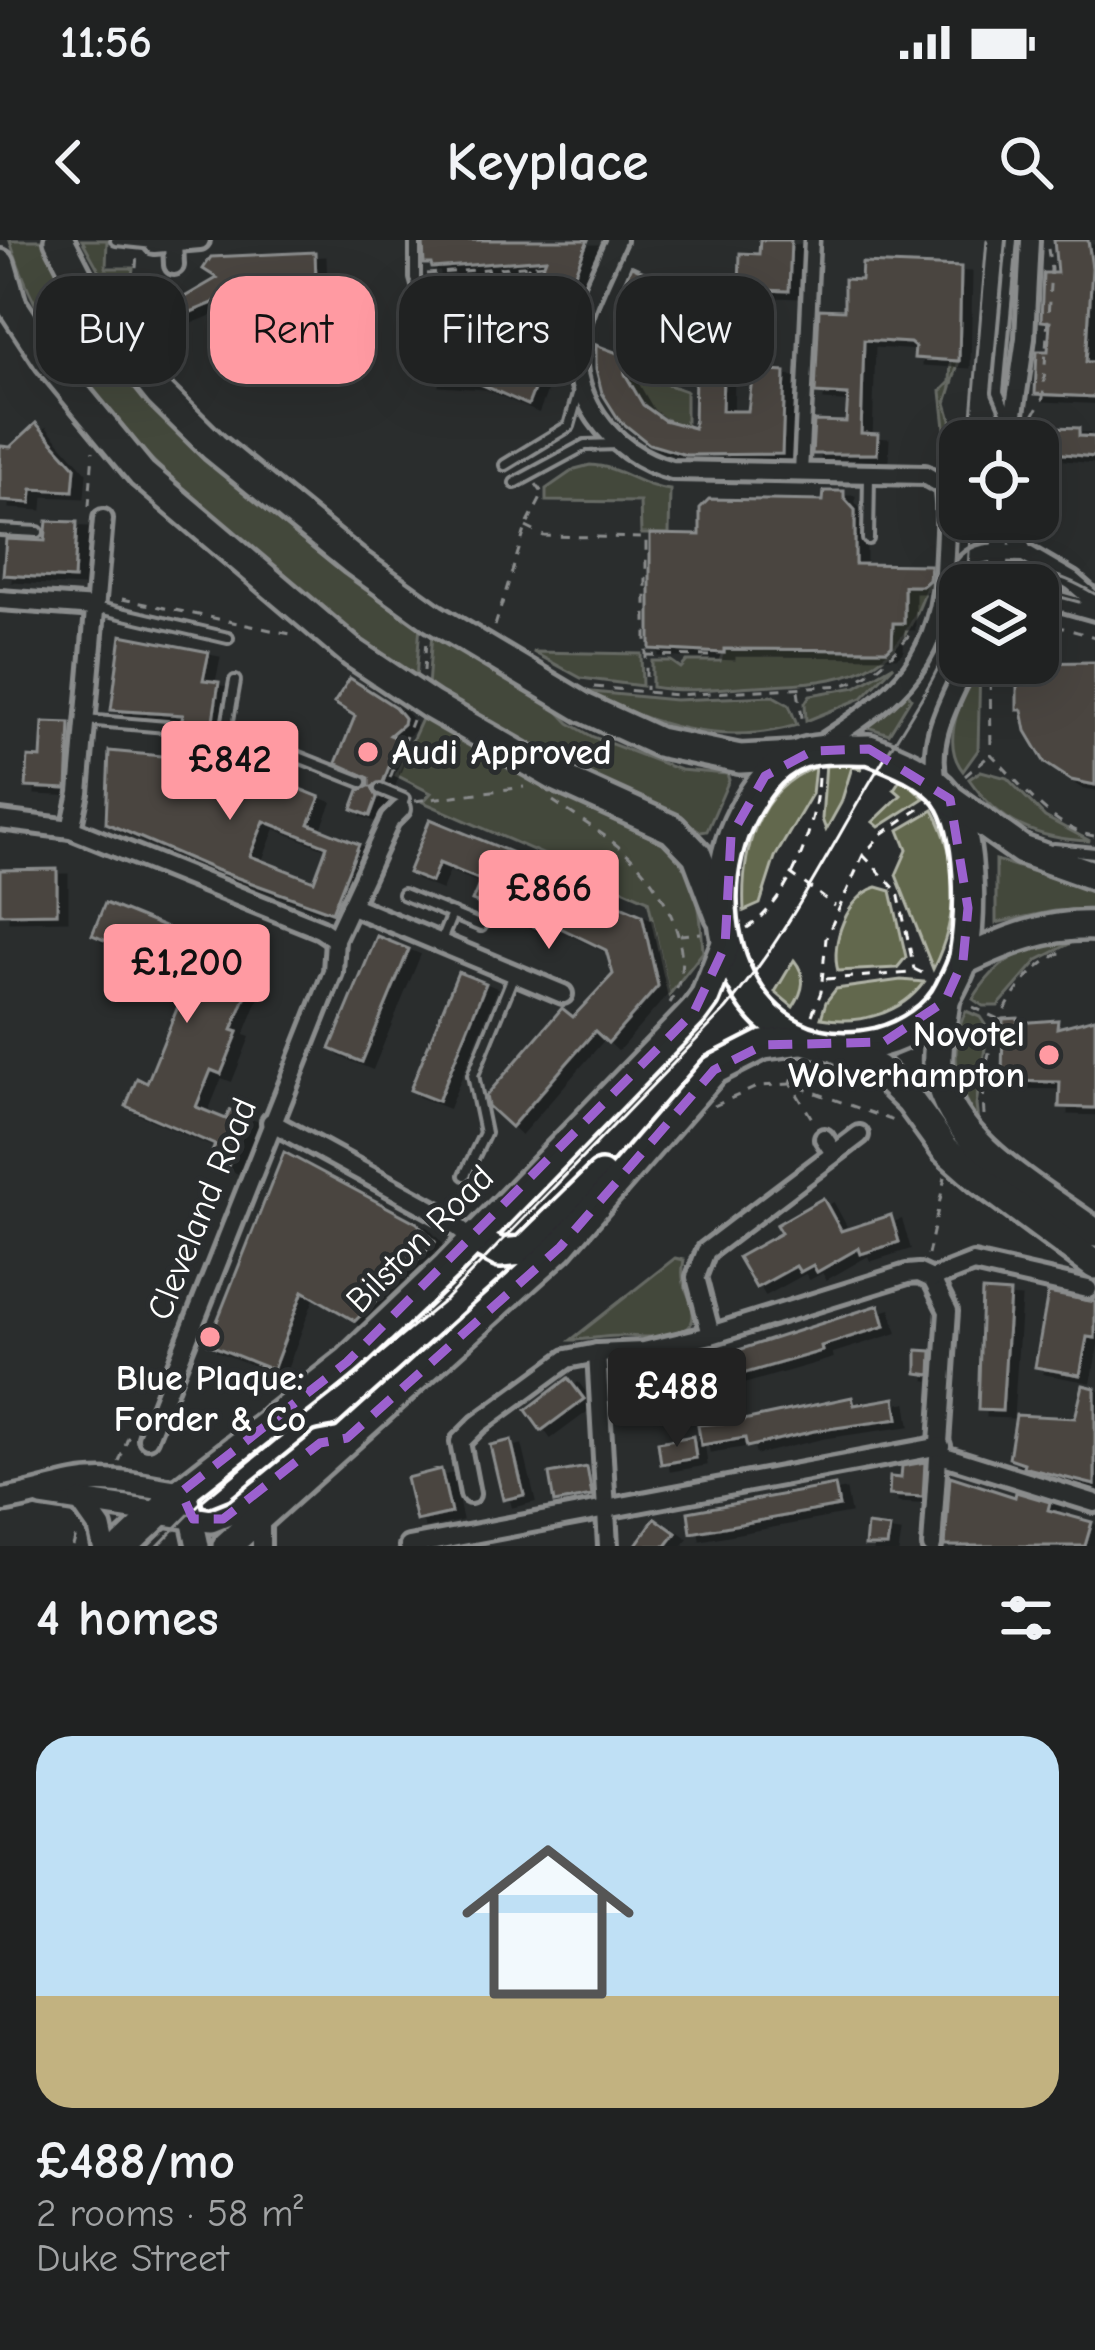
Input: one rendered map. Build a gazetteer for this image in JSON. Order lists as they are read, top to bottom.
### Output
{
  "streets": {
    "highway": ["Bilston Road"],
    "street": ["Cleveland Road"]
  },
  "places": ["Audi Approved", "Novotel Wolverhampton", "Blue Plaque: Forder & Co"],
  "page": {
    "status": "11:56",
    "header": "Keyplace",
    "chip": [
      "Buy",
      "Rent",
      "Filters",
      "New"
    ],
    "price": [
      "£842",
      "£866",
      "£1,200",
      "£488"
    ],
    "heading": "4 homes",
    "list": [
      {
        "name": "£488/mo",
        "note": "2 rooms · 58 m² · Duke Street"
      }
    ]
  }
}
